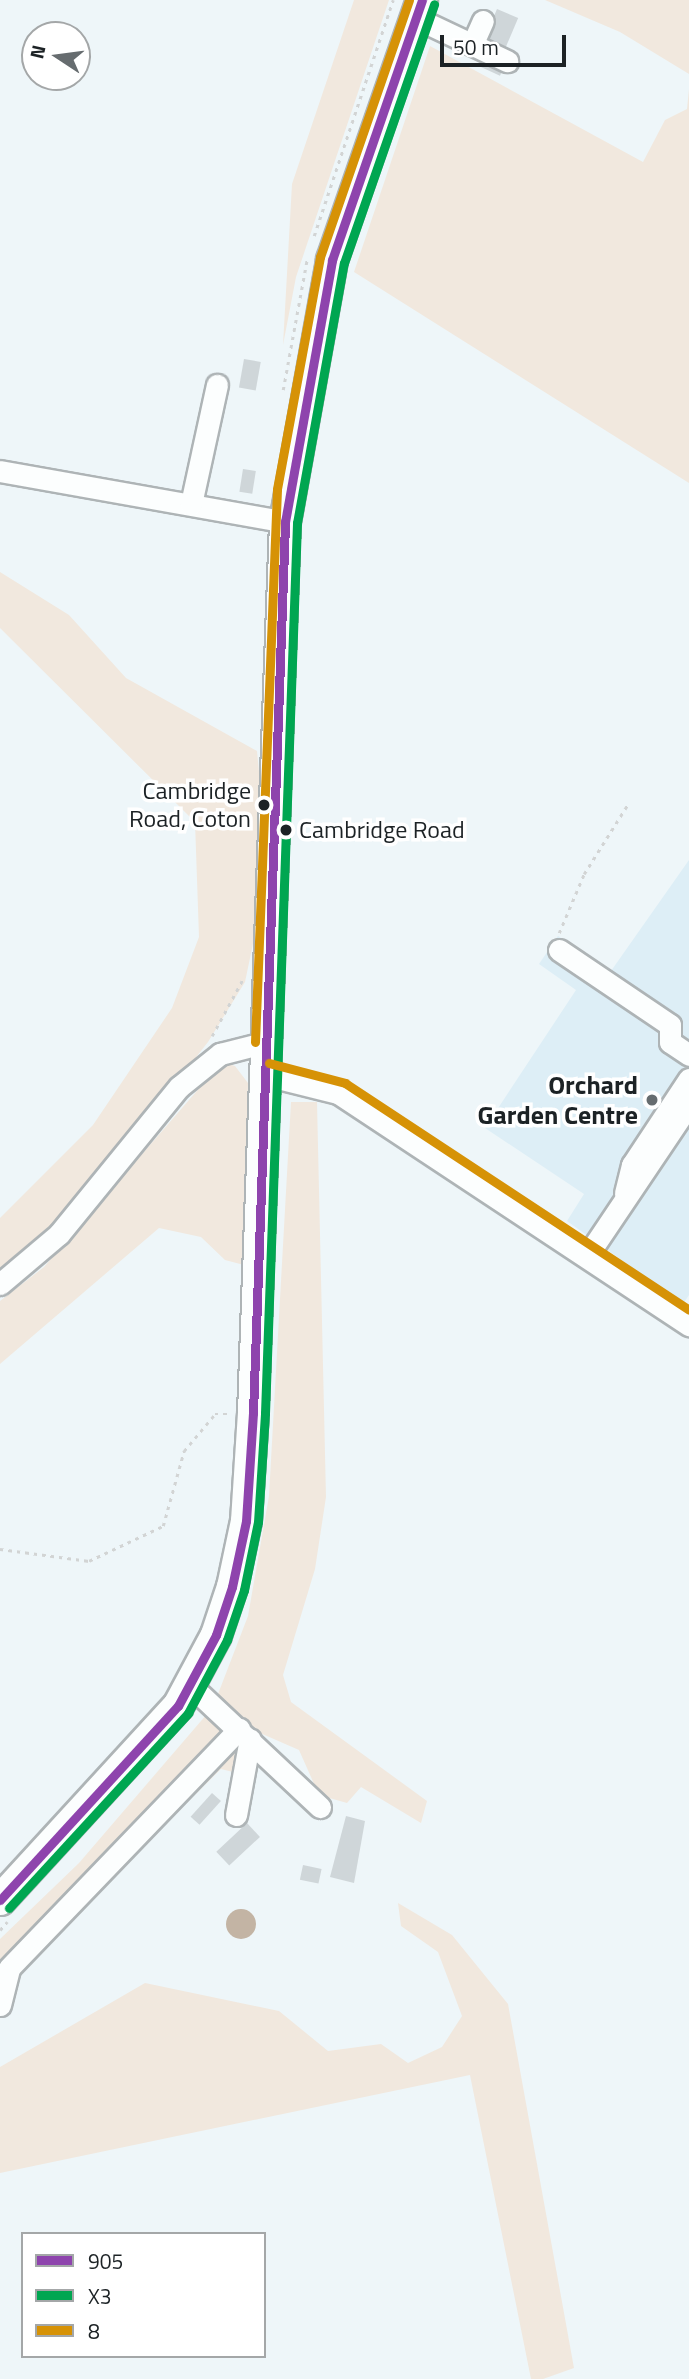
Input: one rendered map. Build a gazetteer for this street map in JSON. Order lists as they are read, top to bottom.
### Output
{
  "places": ["Cambridge Road, Coton", "Cambridge Road", "Orchard Garden Centre"],
  "lines": ["transit line 905", "transit line 8", "transit line X3"],
  "legend": ["905", "X3", "8"],
  "scale_bar": "50 m",
  "north": "left"
}
